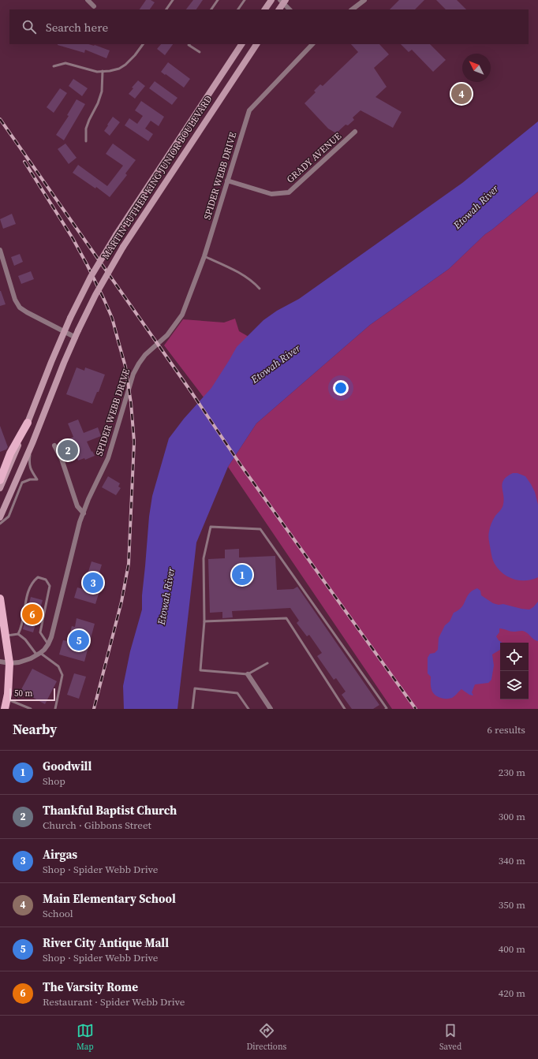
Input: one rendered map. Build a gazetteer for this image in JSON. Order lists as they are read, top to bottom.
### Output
{
  "streets": {
    "main road": ["MARTIN LUTHER KING JUNIOR BOULEVARD"],
    "street": ["GRADY AVENUE", "SPIDER WEBB DRIVE"]
  },
  "crossings": [
    ["GRADY AVENUE", "SPIDER WEBB DRIVE"]
  ],
  "water": ["Etowah River"],
  "scale_bar": "50 m",
  "north": "top left",
  "page": {
    "search": "Search here",
    "pins": [
      "4",
      "2",
      "1",
      "3",
      "6",
      "5"
    ],
    "scale": "50 m",
    "heading": ["Nearby", "6 results"],
    "list": [
      {
        "mark": "1",
        "name": "Goodwill",
        "note": "Shop",
        "value": "230 m"
      },
      {
        "mark": "2",
        "name": "Thankful Baptist Church",
        "note": "Church · Gibbons Street",
        "value": "300 m"
      },
      {
        "mark": "3",
        "name": "Airgas",
        "note": "Shop · Spider Webb Drive",
        "value": "340 m"
      },
      {
        "mark": "4",
        "name": "Main Elementary School",
        "note": "School",
        "value": "350 m"
      },
      {
        "mark": "5",
        "name": "River City Antique Mall",
        "note": "Shop · Spider Webb Drive",
        "value": "400 m"
      },
      {
        "mark": "6",
        "name": "The Varsity Rome",
        "note": "Restaurant · Spider Webb Drive",
        "value": "420 m"
      }
    ],
    "nav": ["Map", "Directions", "Saved"]
  }
}
